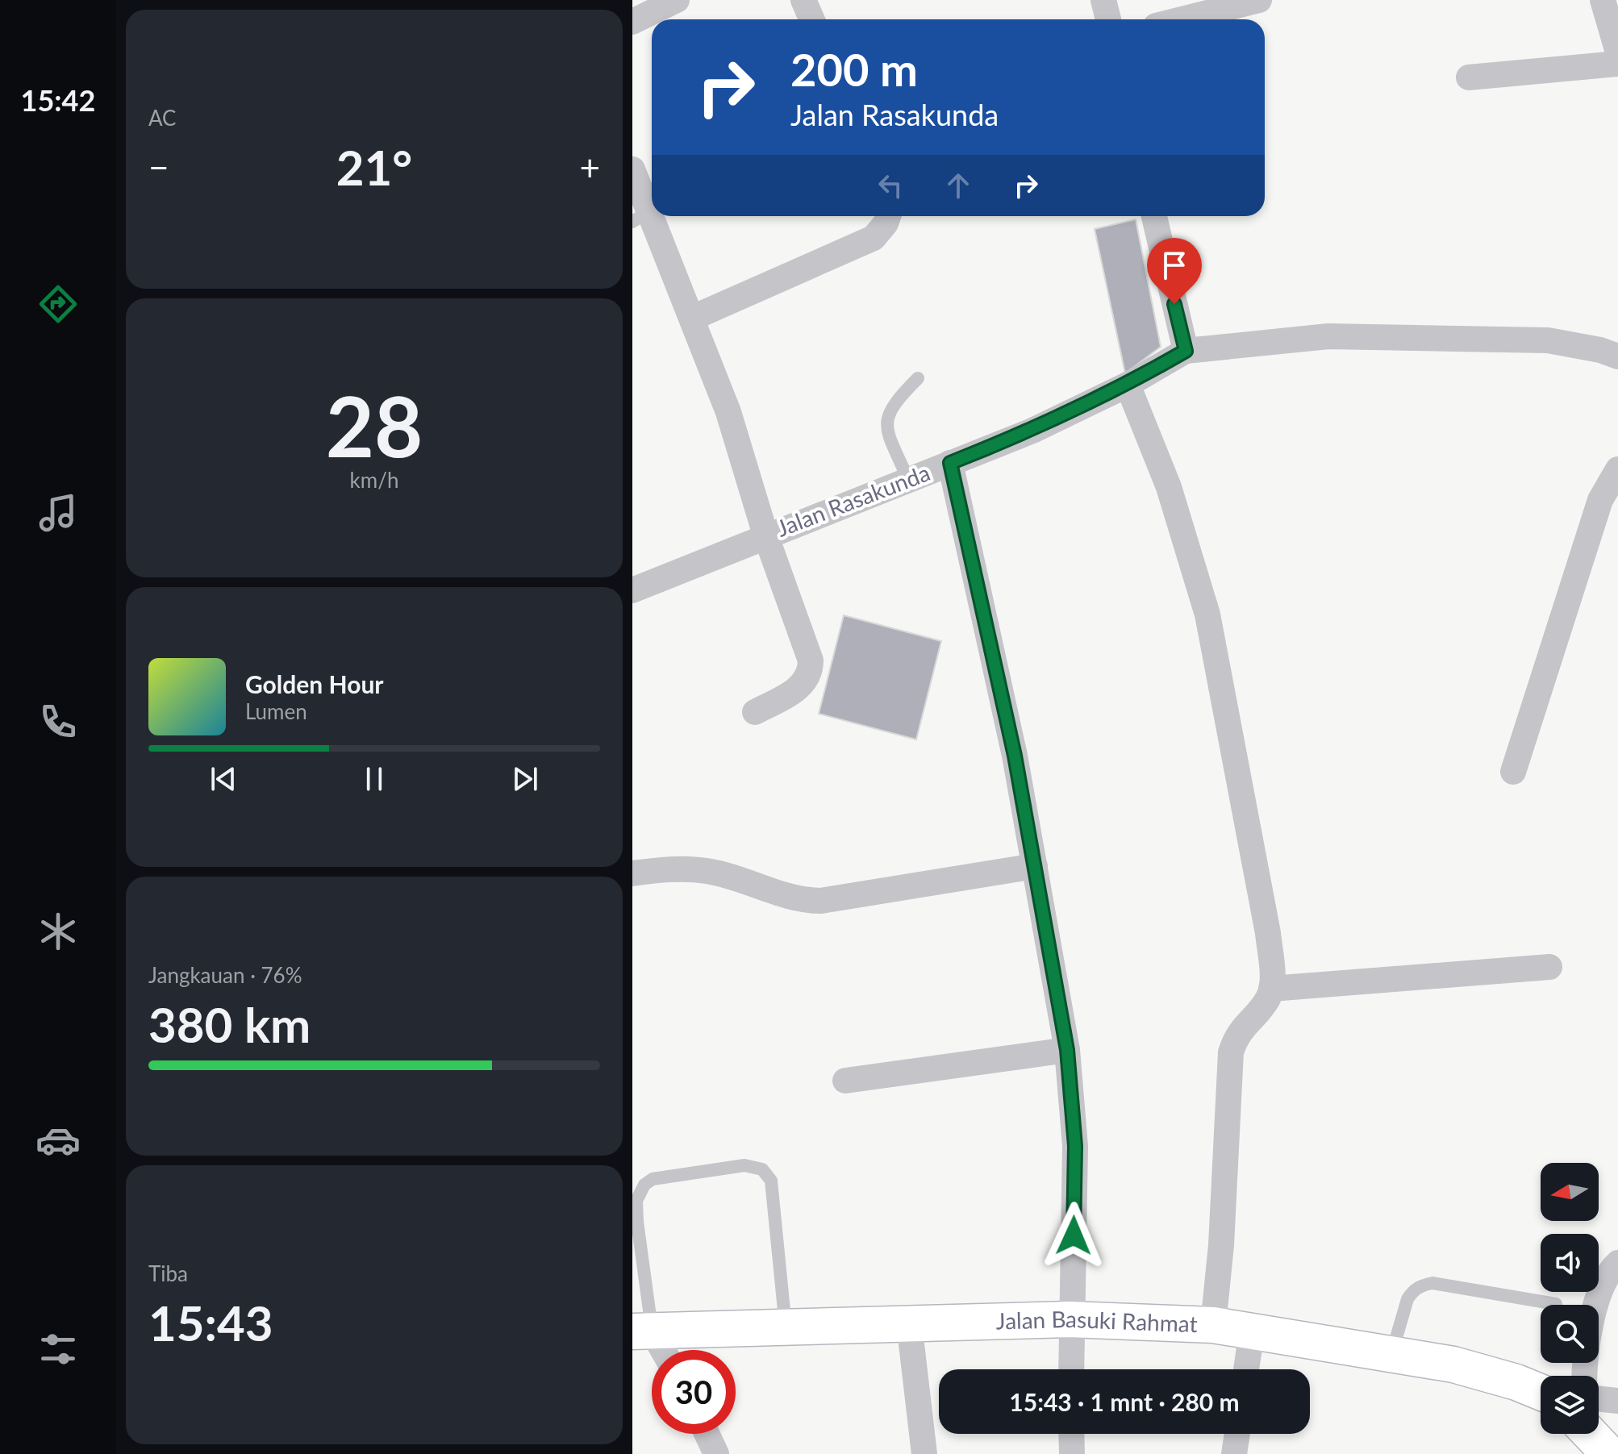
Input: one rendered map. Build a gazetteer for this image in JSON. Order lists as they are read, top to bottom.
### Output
{
  "streets": {
    "street": ["Jalan Rasakunda", "Jalan Basuki Rahmat"]
  },
  "north": "left",
  "page": {
    "tabs": "15:42",
    "tile": [
      "AC",
      ["28", "km/h"],
      ["Jangkauan · 76%", "380 km"],
      ["Tiba", "15:43"]
    ],
    "turn": ["200 m", "Jalan Rasakunda"],
    "heat": ["−", "21°", "+"],
    "song": ["Golden Hour", "Lumen"],
    "limit": "30",
    "trip": "15:43 · 1 mnt · 280 m"
  }
}
